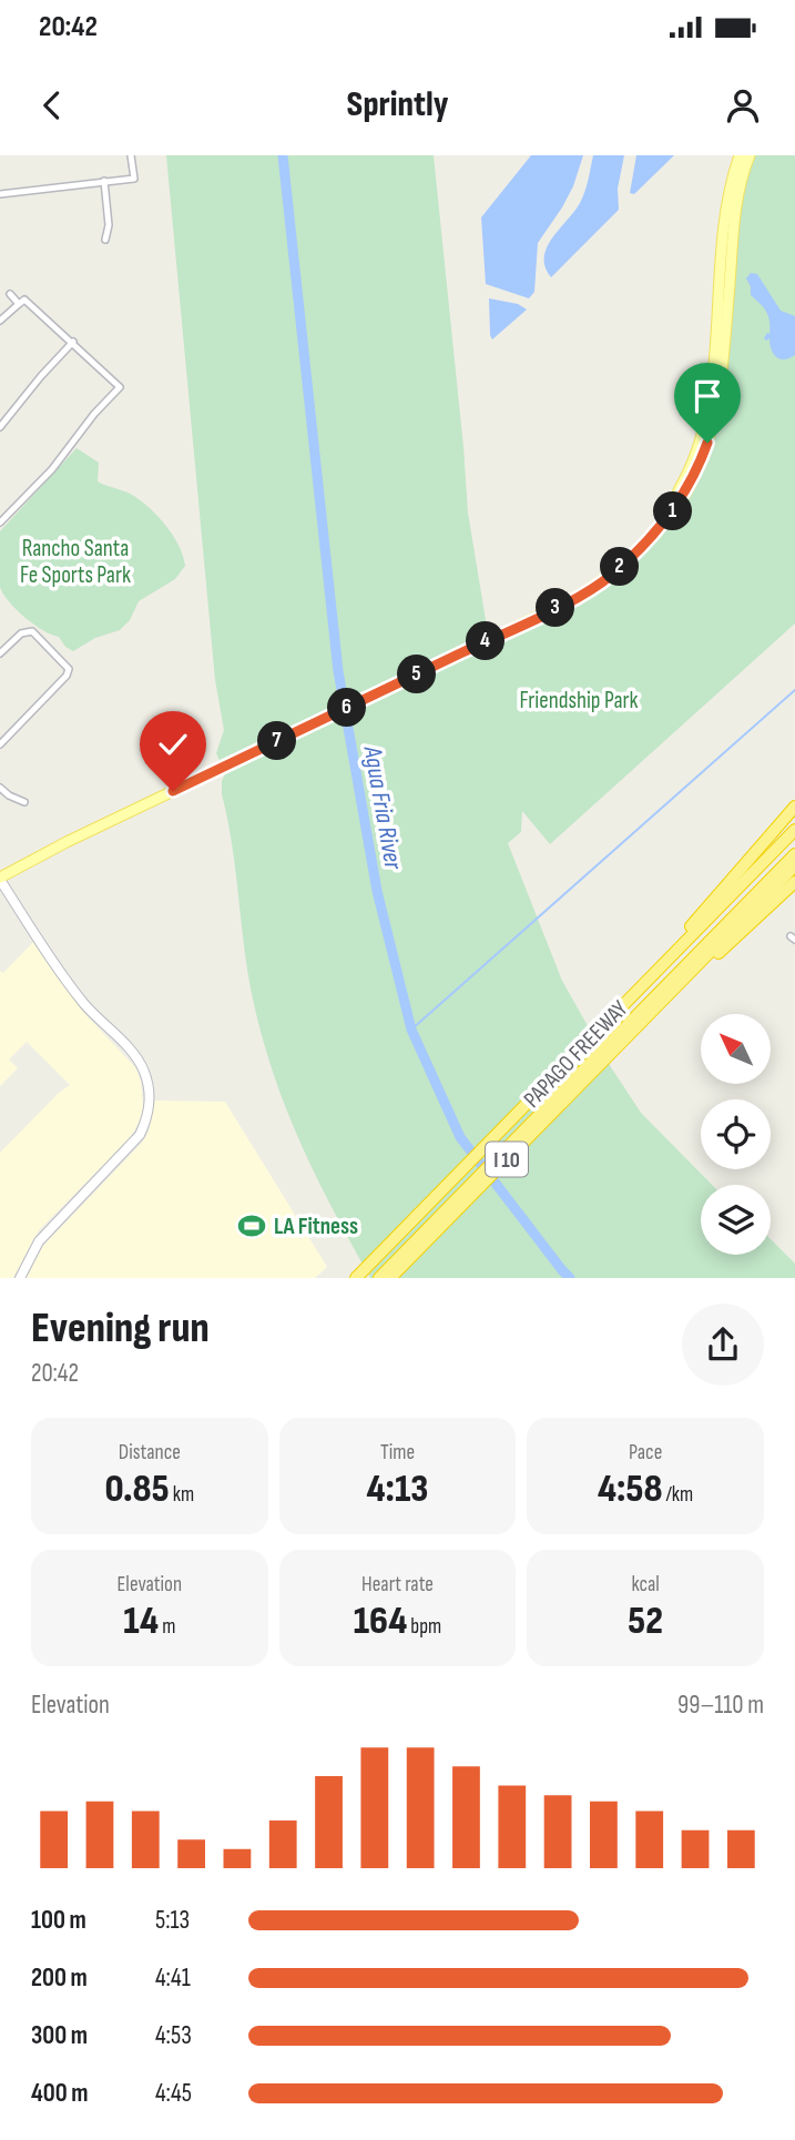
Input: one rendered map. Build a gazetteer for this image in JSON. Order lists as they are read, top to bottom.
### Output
{
  "streets": {
    "highway": ["PAPAGO FREEWAY", "I 10"]
  },
  "water": ["Agua Fria River"],
  "parks": ["Rancho Santa Fe Sports Park", "Friendship Park"],
  "places": {
    "sports": ["LA Fitness"]
  },
  "north": "top left",
  "page": {
    "status": "20:42",
    "header": "Sprintly",
    "pins": [
      "1",
      "2",
      "3",
      "4",
      "5",
      "6",
      "7"
    ],
    "heading": ["Evening run", "20:42"],
    "stats": [
      ["Distance", "0.85 km"],
      ["Time", "4:13"],
      ["Pace", "4:58 /km"],
      ["Elevation", "14 m"],
      ["Heart rate", "164 bpm"],
      ["kcal", "52"]
    ],
    "chart": ["Elevation", "99–110 m"],
    "list": [
      {
        "name": "100 m",
        "note": "5:13"
      },
      {
        "name": "200 m",
        "note": "4:41"
      },
      {
        "name": "300 m",
        "note": "4:53"
      },
      {
        "name": "400 m",
        "note": "4:45"
      }
    ]
  }
}
